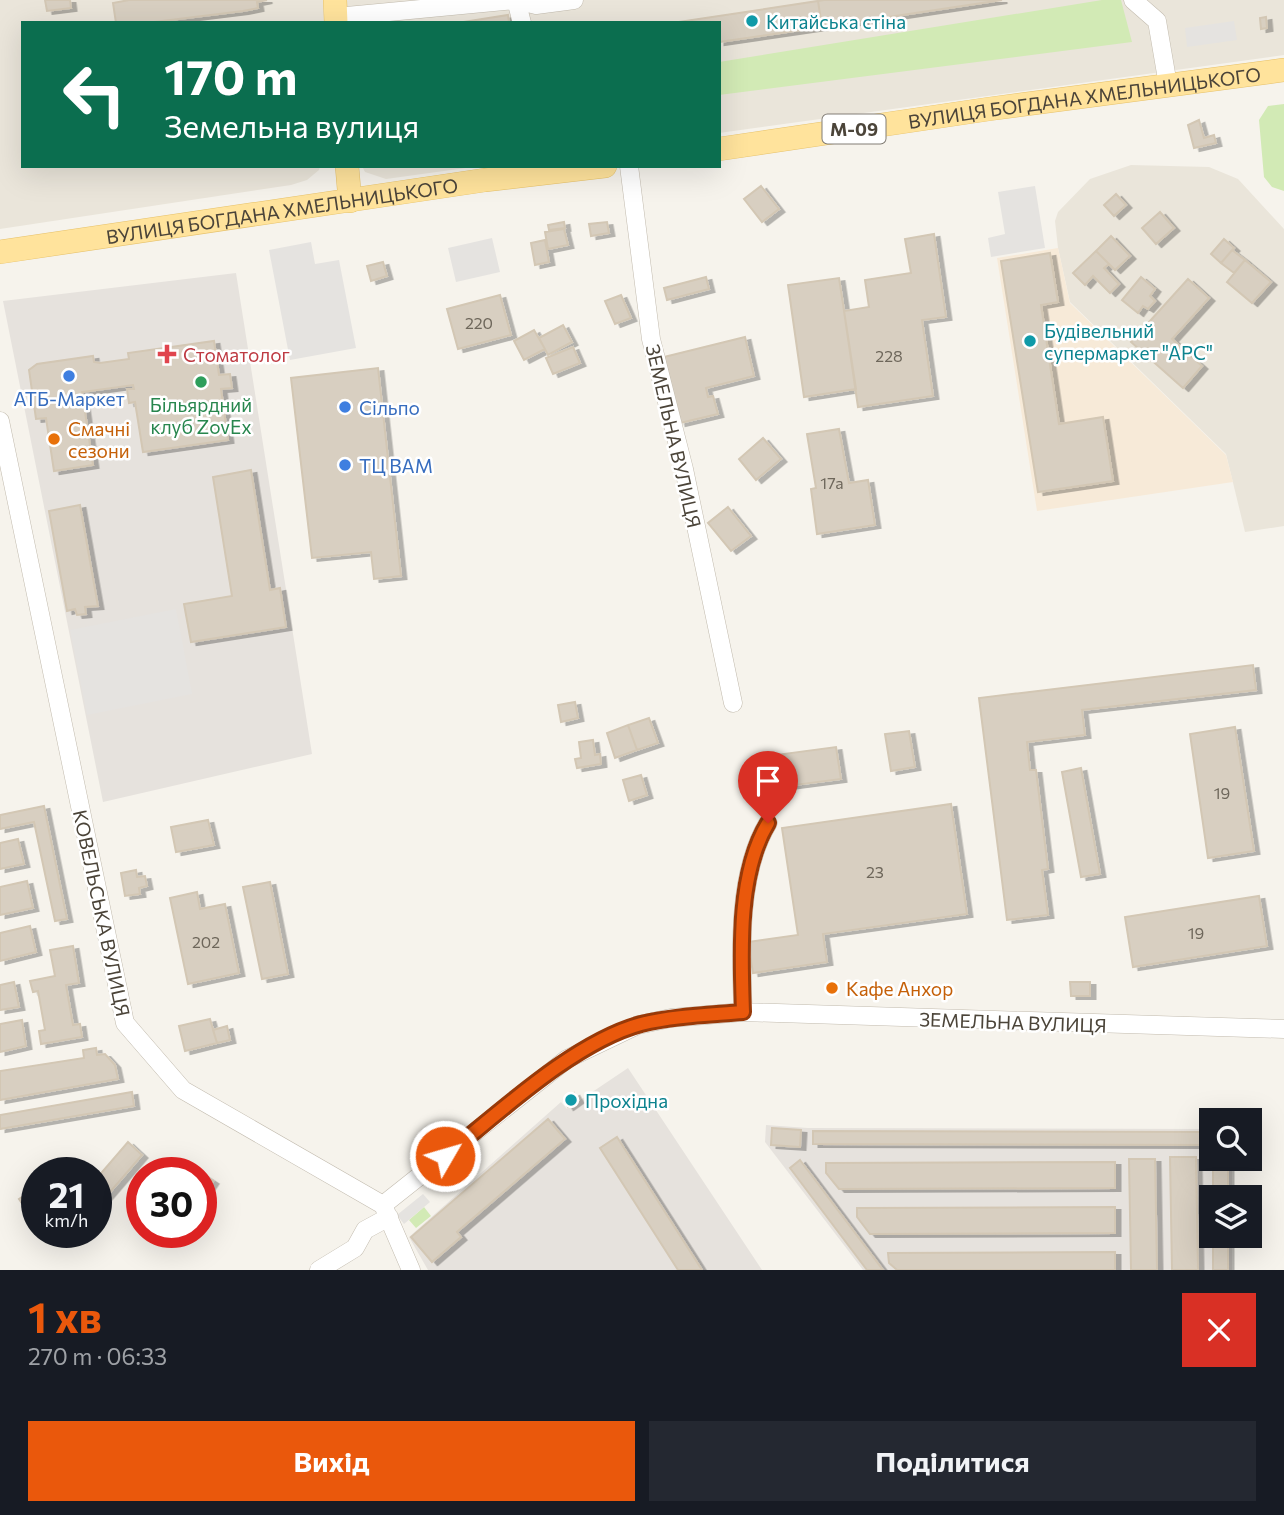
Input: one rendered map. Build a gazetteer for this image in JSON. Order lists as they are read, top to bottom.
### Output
{
  "streets": {
    "main road": ["ВУЛИЦЯ БОГДАНА ХМЕЛЬНИЦЬКОГО", "М-09"],
    "street": ["ЗЕМЕЛЬНА ВУЛИЦЯ", "КОВЕЛЬСЬКА ВУЛИЦЯ"]
  },
  "crossings": [
    ["ЗЕМЕЛЬНА ВУЛИЦЯ", "КОВЕЛЬСЬКА ВУЛИЦЯ"]
  ],
  "places": {
    "other": [
      "Китайська стіна",
      "Будівельний супермаркет \"АРС\"",
      "АТБ-Маркет",
      "Більярдний клуб ZovEx",
      "Сільпо",
      "Смачні сезони",
      "ТЦ ВАМ",
      "Кафе Анхор",
      "Прохідна"
    ],
    "health": ["Стоматолог"]
  },
  "house_numbers": [
    "220",
    "228",
    "17а",
    "19",
    "23",
    "19",
    "202"
  ],
  "page": {
    "turn": ["170 m", "Земельна вулиця"],
    "speed": "21 km/h",
    "limit": "30",
    "heading": ["1 хв", "270 m · 06:33"],
    "buttons": ["Вихід", "Поділитися"]
  }
}
